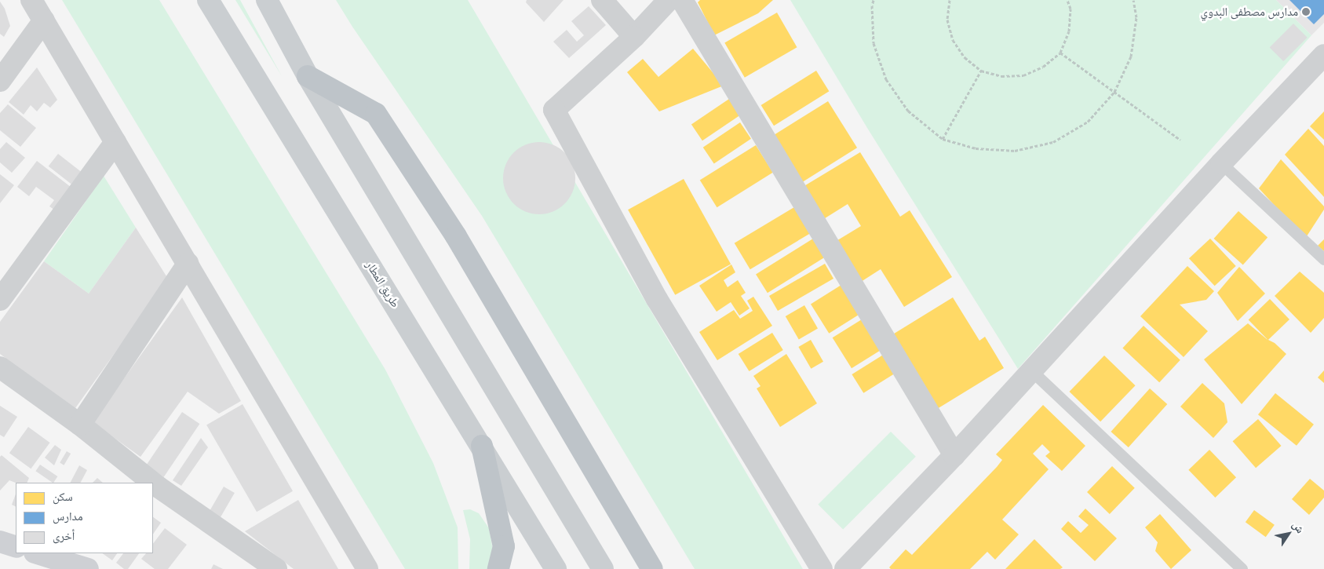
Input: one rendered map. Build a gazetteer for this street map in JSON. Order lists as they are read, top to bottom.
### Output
{
  "streets": {
    "main road": ["طريق المطار"]
  },
  "places": ["مدارس مصطفى البدوي"],
  "legend": ["سكن", "مدارس", "أخرى"],
  "north": "top right"
}
